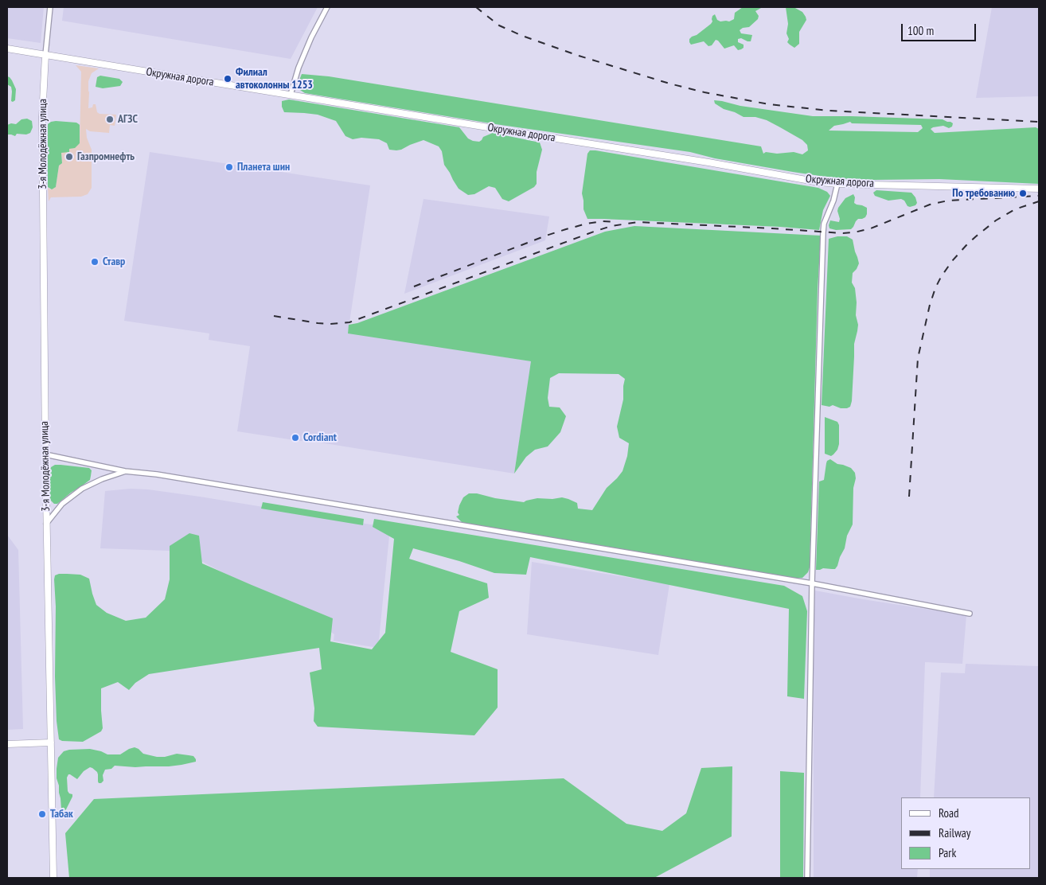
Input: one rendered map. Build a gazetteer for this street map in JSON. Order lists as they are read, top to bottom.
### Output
{
  "streets": {
    "main road": ["Окружная дорога", "3-я Молодёжная улица"]
  },
  "crossings": [
    ["Окружная дорога", "3-я Молодёжная улица"]
  ],
  "places": [
    "Филиал автоколонны 1253",
    "АГЗС",
    "Газпромнефть",
    "Планета шин",
    "По требованию",
    "Ставр",
    "Cordiant",
    "Табак"
  ],
  "legend": ["Road", "Railway", "Park"],
  "scale_bar": "100 m"
}
